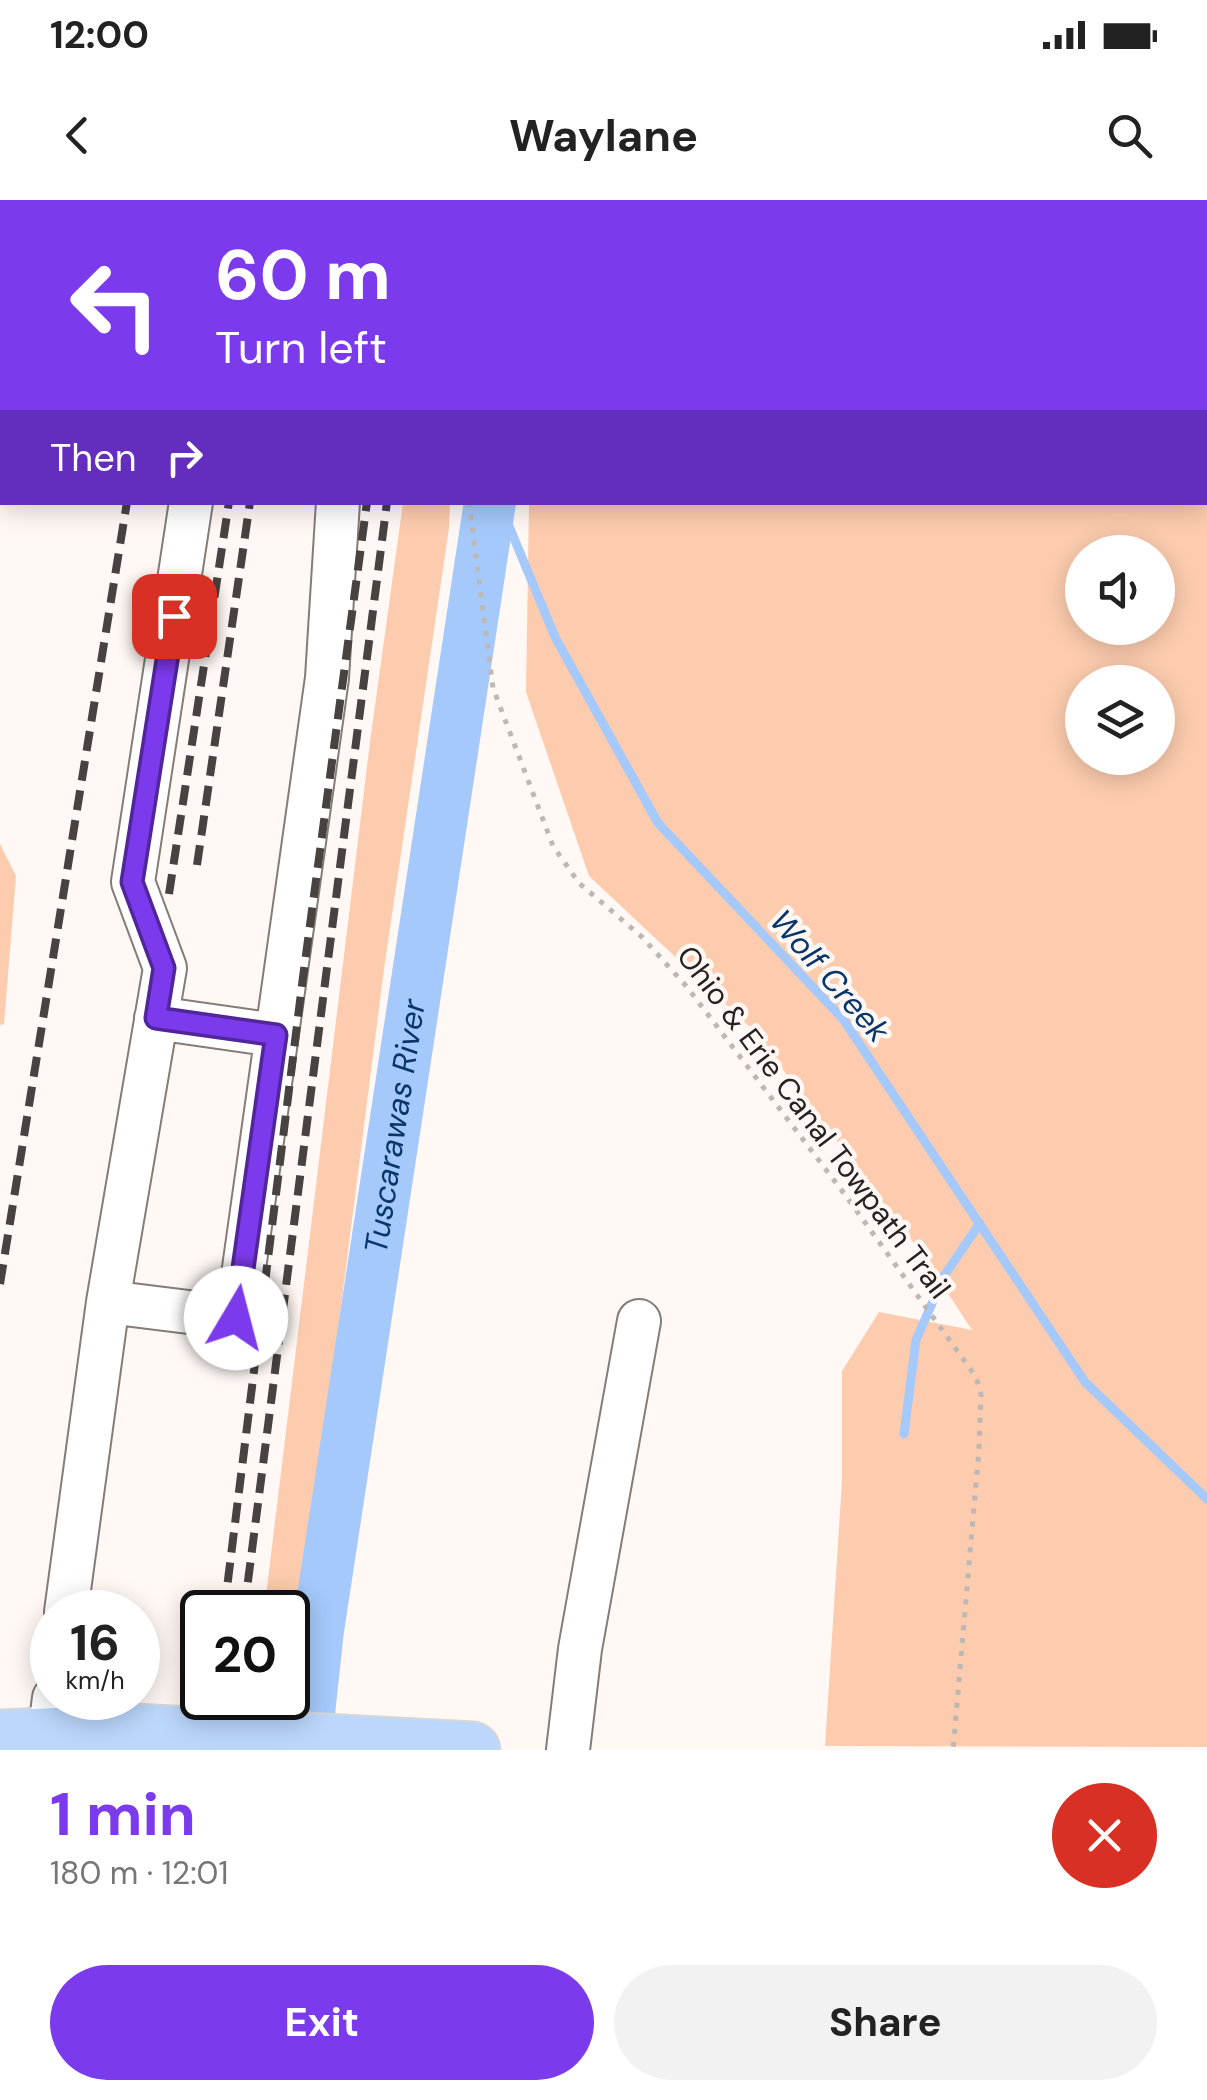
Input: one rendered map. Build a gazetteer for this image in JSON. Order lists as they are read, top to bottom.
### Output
{
  "streets": {
    "path": ["Ohio & Erie Canal Towpath Trail"]
  },
  "water": ["Wolf Creek", "Tuscarawas River"],
  "page": {
    "status": "12:00",
    "header": "Waylane",
    "turn": ["60 m", "Turn left"],
    "then": "Then",
    "speed": "16 km/h",
    "limit": "20",
    "heading": ["1 min", "180 m · 12:01"],
    "buttons": ["Exit", "Share"]
  }
}
